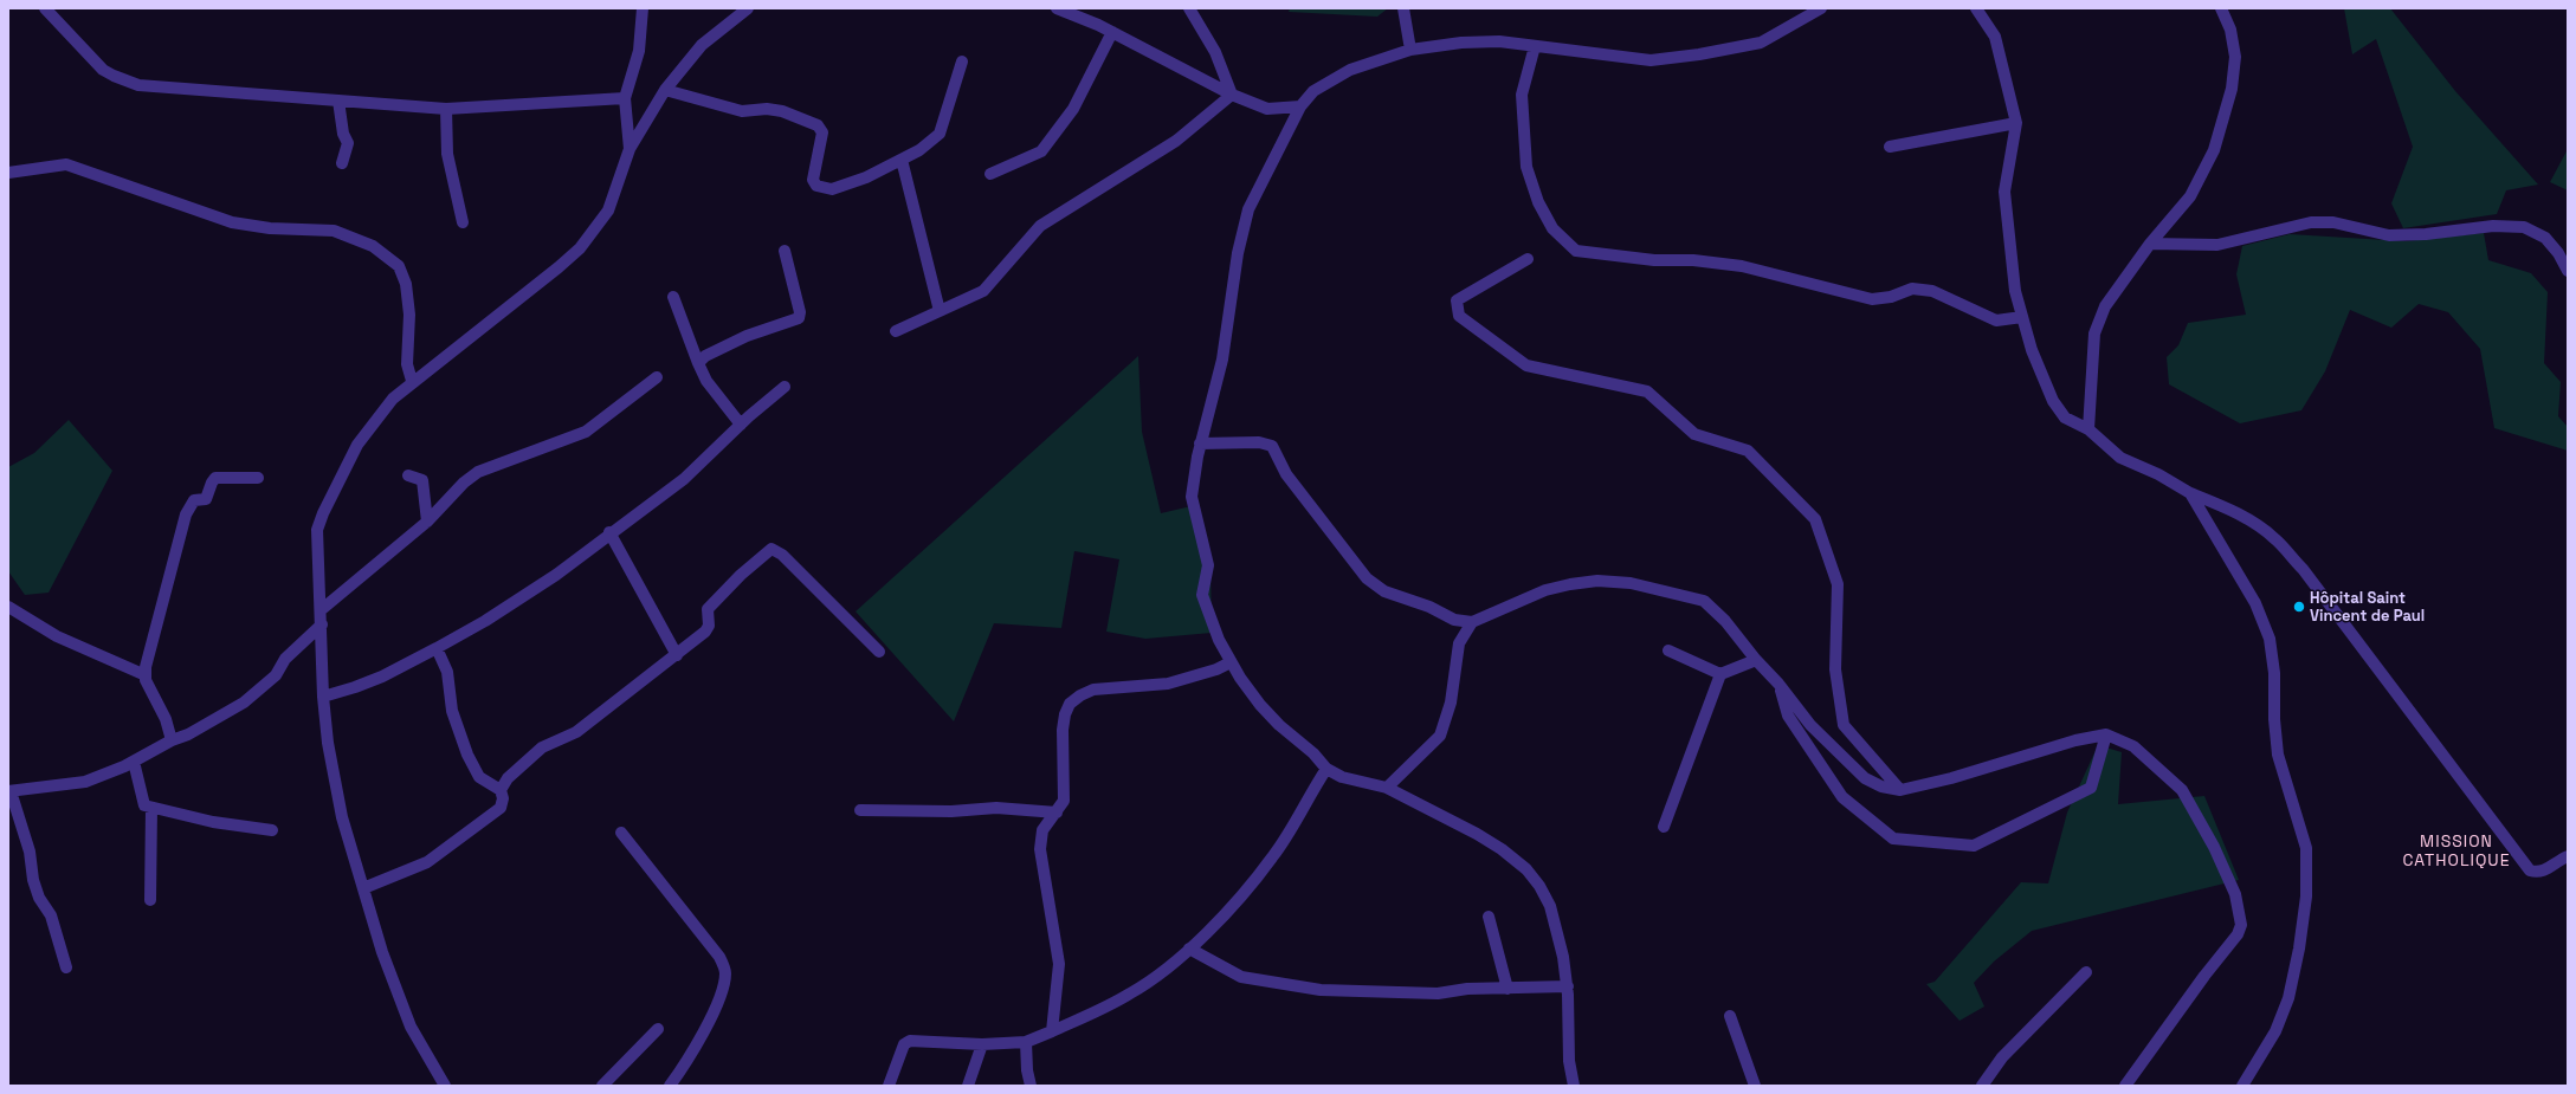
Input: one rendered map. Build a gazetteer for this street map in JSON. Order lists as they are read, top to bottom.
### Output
{
  "districts": ["MISSION CATHOLIQUE"],
  "places": ["Hôpital Saint Vincent de Paul"]
}
